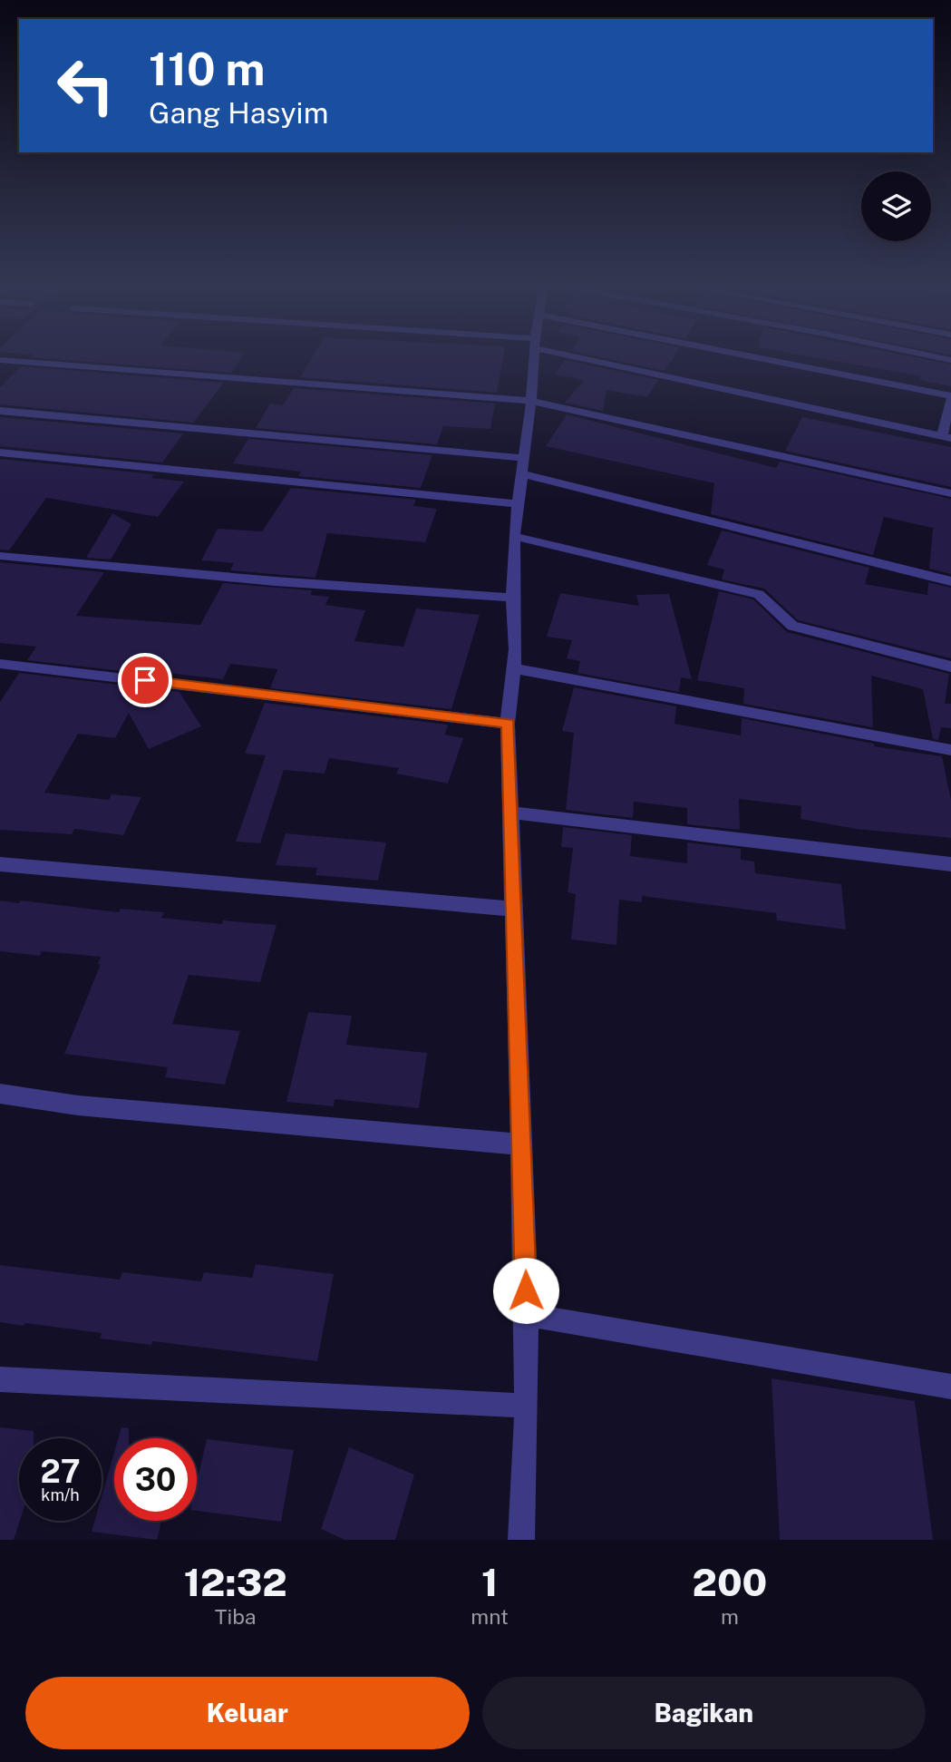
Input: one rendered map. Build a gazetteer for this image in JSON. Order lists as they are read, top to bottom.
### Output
{
  "page": {
    "turn": ["110 m", "Gang Hasyim"],
    "speed": "27 km/h",
    "limit": "30",
    "eta": [
      "12:32",
      "Tiba",
      "1",
      "mnt",
      "200",
      "m"
    ],
    "buttons": ["Keluar", "Bagikan"]
  }
}
